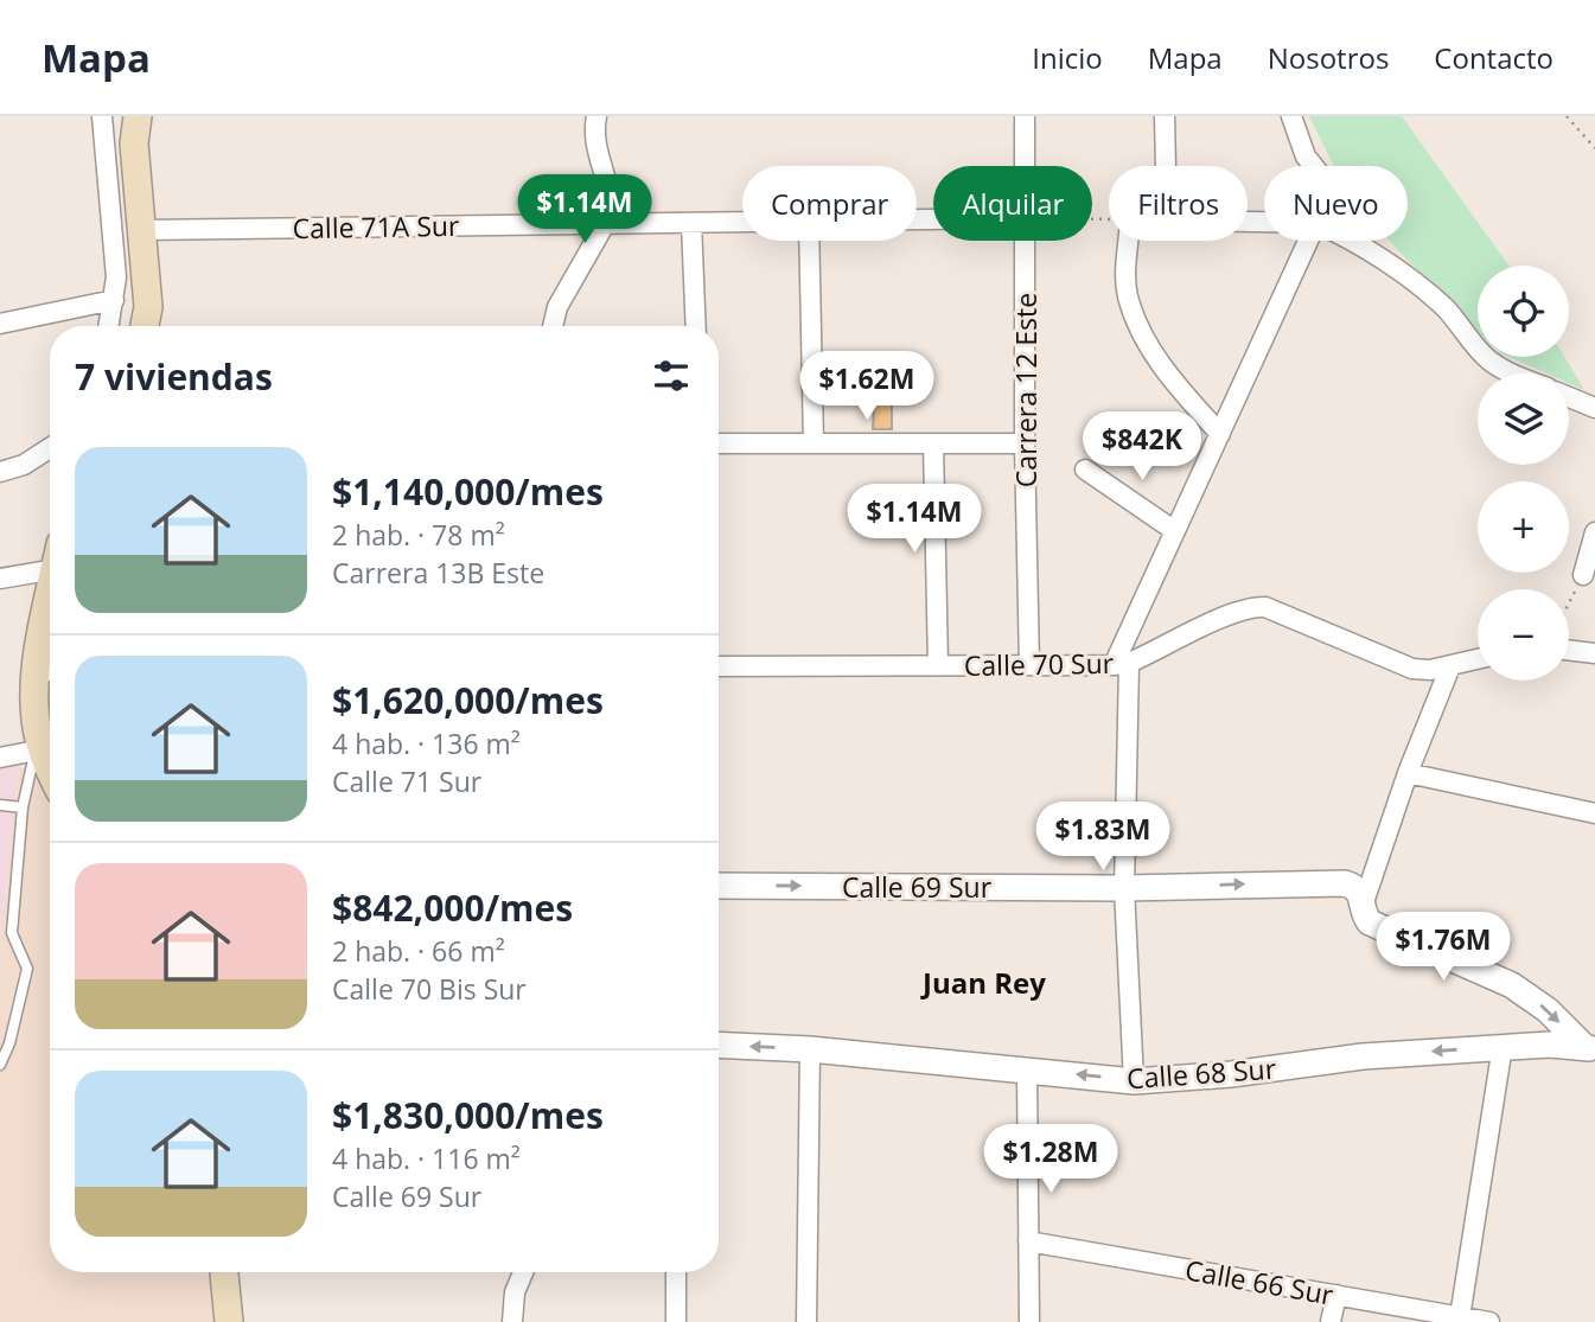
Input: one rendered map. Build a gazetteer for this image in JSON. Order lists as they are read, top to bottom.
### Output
{
  "streets": {
    "street": [
      "Calle 71A Sur",
      "Carrera 12 Este",
      "Calle 70 Sur",
      "Calle 69 Sur",
      "Calle 68 Sur",
      "Calle 66 Sur"
    ]
  },
  "crossings": [
    ["Carrera 12 Este", "Calle 70 Sur"]
  ],
  "one_way": ["Calle 69 Sur", "Calle 68 Sur"],
  "districts": ["Juan Rey"],
  "page": {
    "header": "Mapa",
    "nav": [
      "Inicio",
      "Mapa",
      "Nosotros",
      "Contacto"
    ],
    "chip": [
      "Comprar",
      "Alquilar",
      "Filtros",
      "Nuevo"
    ],
    "price": [
      "$1.14M",
      "$1.62M",
      "$842K",
      "$1.14M",
      "$1.83M",
      "$1.76M",
      "$1.28M"
    ],
    "map_buttons": ["+", "−"],
    "heading": "7 viviendas",
    "list": [
      {
        "name": "$1,140,000/mes",
        "note": "2 hab. · 78 m² · Carrera 13B Este"
      },
      {
        "name": "$1,620,000/mes",
        "note": "4 hab. · 136 m² · Calle 71 Sur"
      },
      {
        "name": "$842,000/mes",
        "note": "2 hab. · 66 m² · Calle 70 Bis Sur"
      },
      {
        "name": "$1,830,000/mes",
        "note": "4 hab. · 116 m² · Calle 69 Sur"
      }
    ]
  }
}
